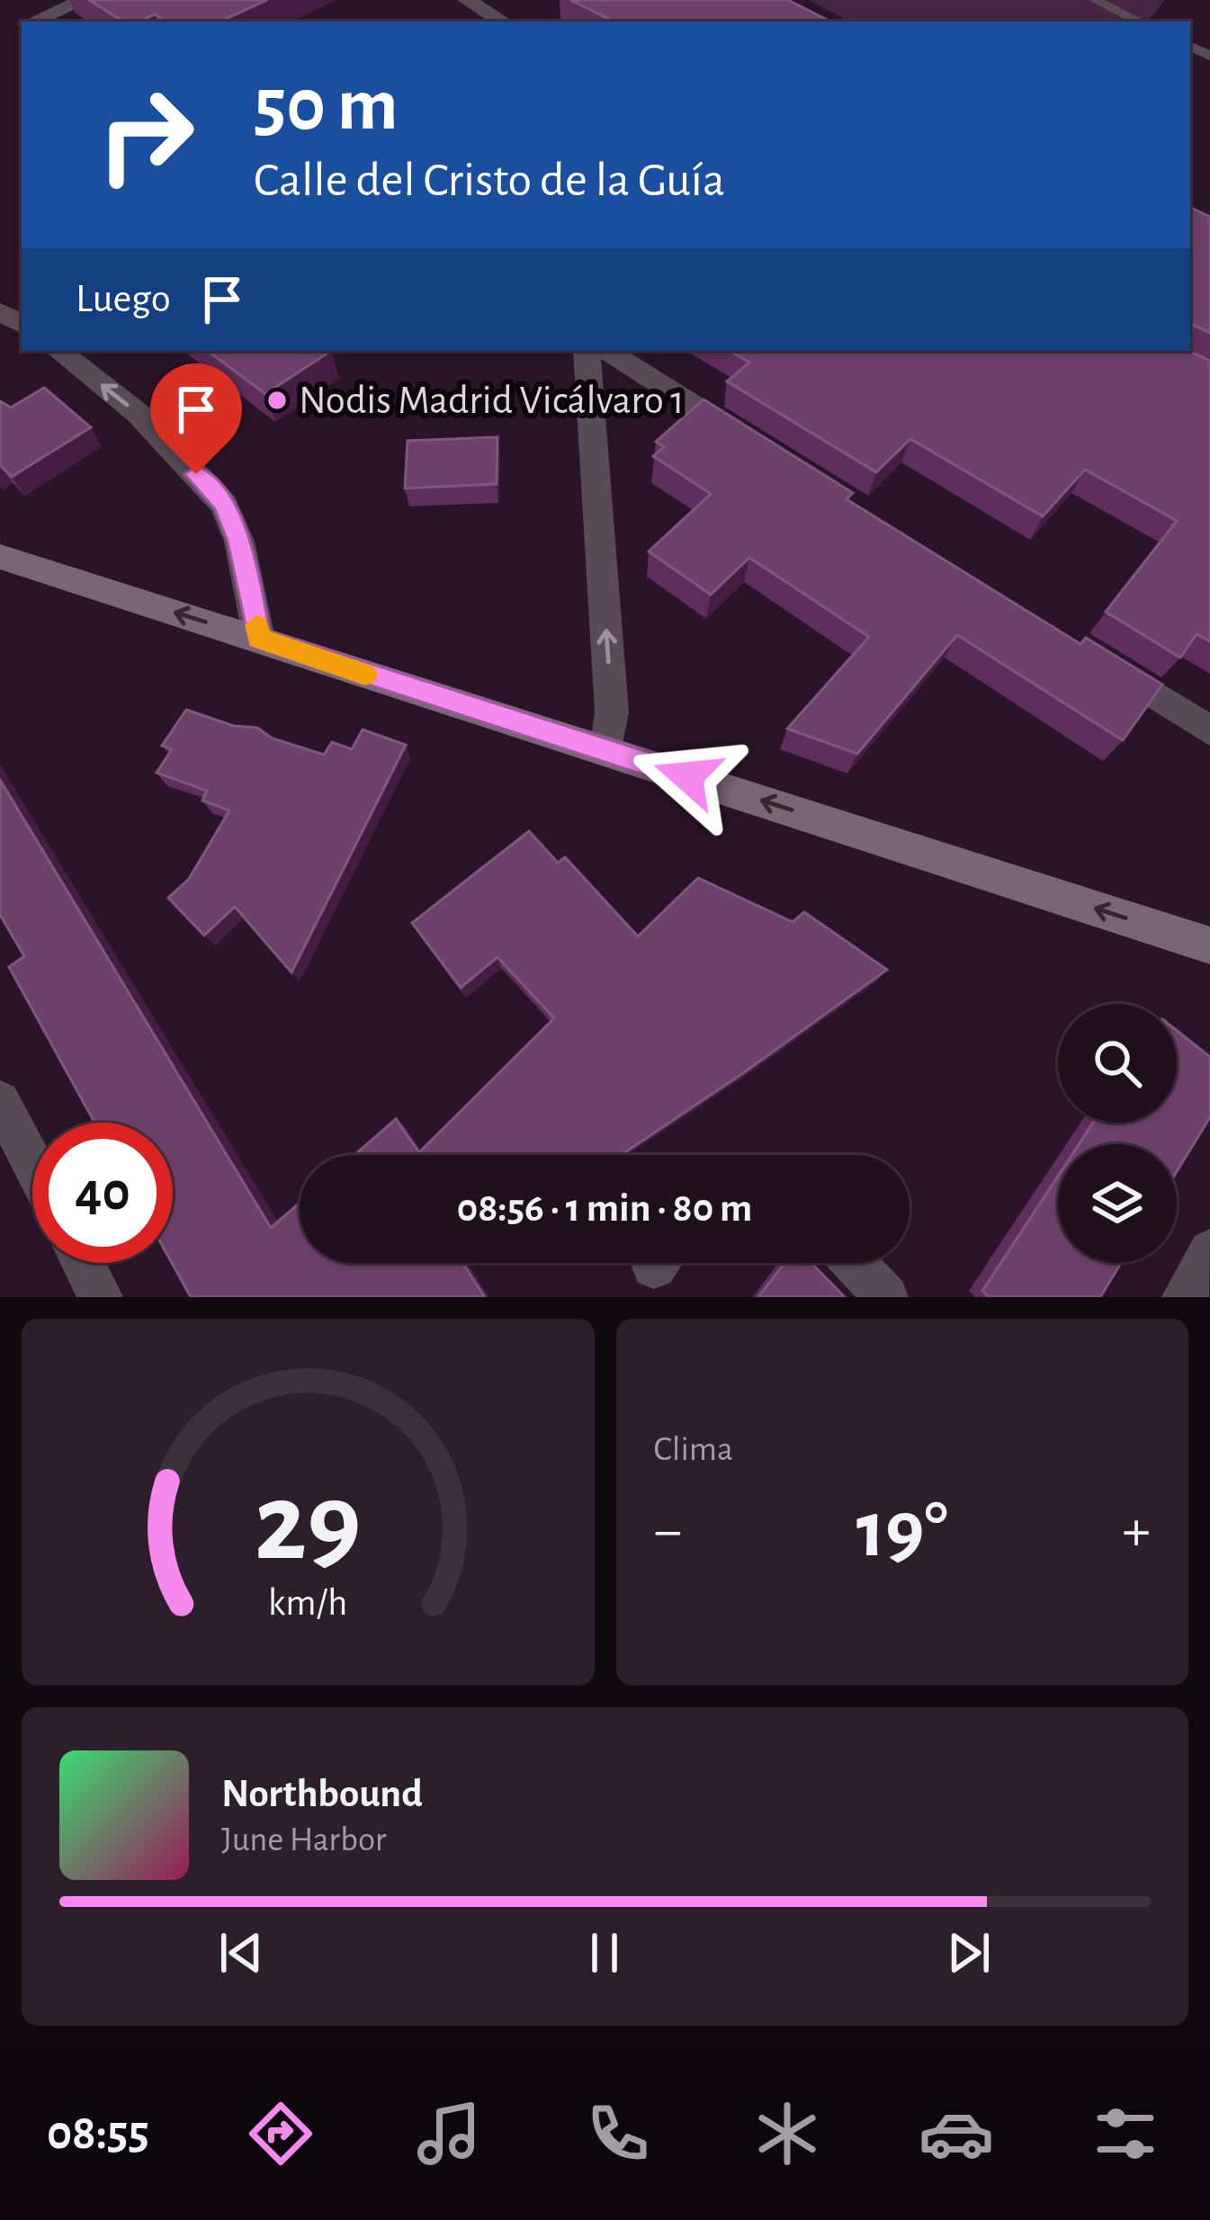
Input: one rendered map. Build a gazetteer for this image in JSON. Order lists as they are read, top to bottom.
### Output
{
  "places": ["Nodis Madrid Vicálvaro 1"],
  "page": {
    "turn": ["50 m", "Calle del Cristo de la Guía"],
    "then": "Luego",
    "limit": "40",
    "trip": "08:56 · 1 min · 80 m",
    "tile": "Clima",
    "heat": ["−", "19°", "+"],
    "song": ["Northbound", "June Harbor"],
    "tabs": "08:55",
    "gauge": ["29", "km/h"]
  }
}
